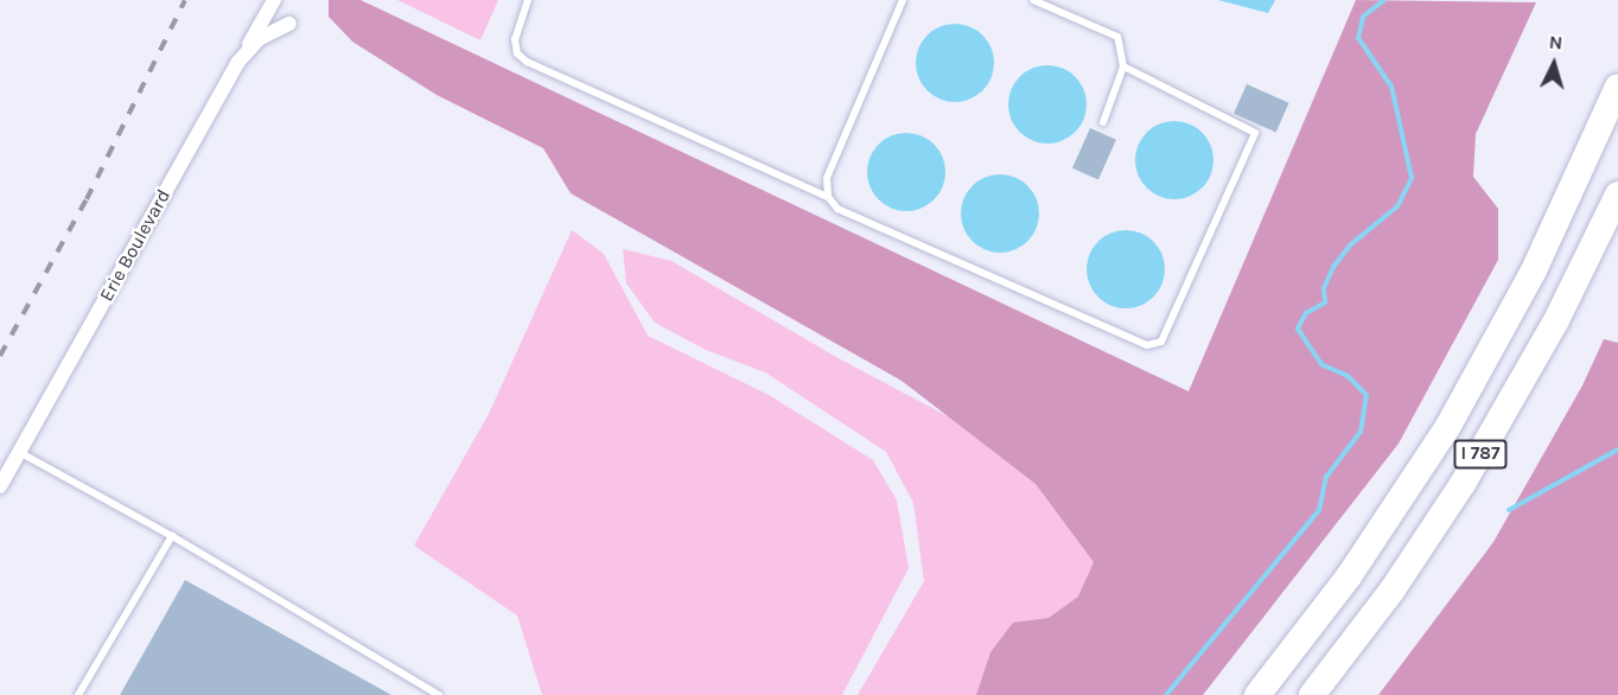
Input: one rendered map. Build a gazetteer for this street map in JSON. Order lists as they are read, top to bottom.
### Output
{
  "streets": {
    "highway": ["I 787"],
    "street": ["Erie Boulevard"]
  },
  "north": "top"
}
